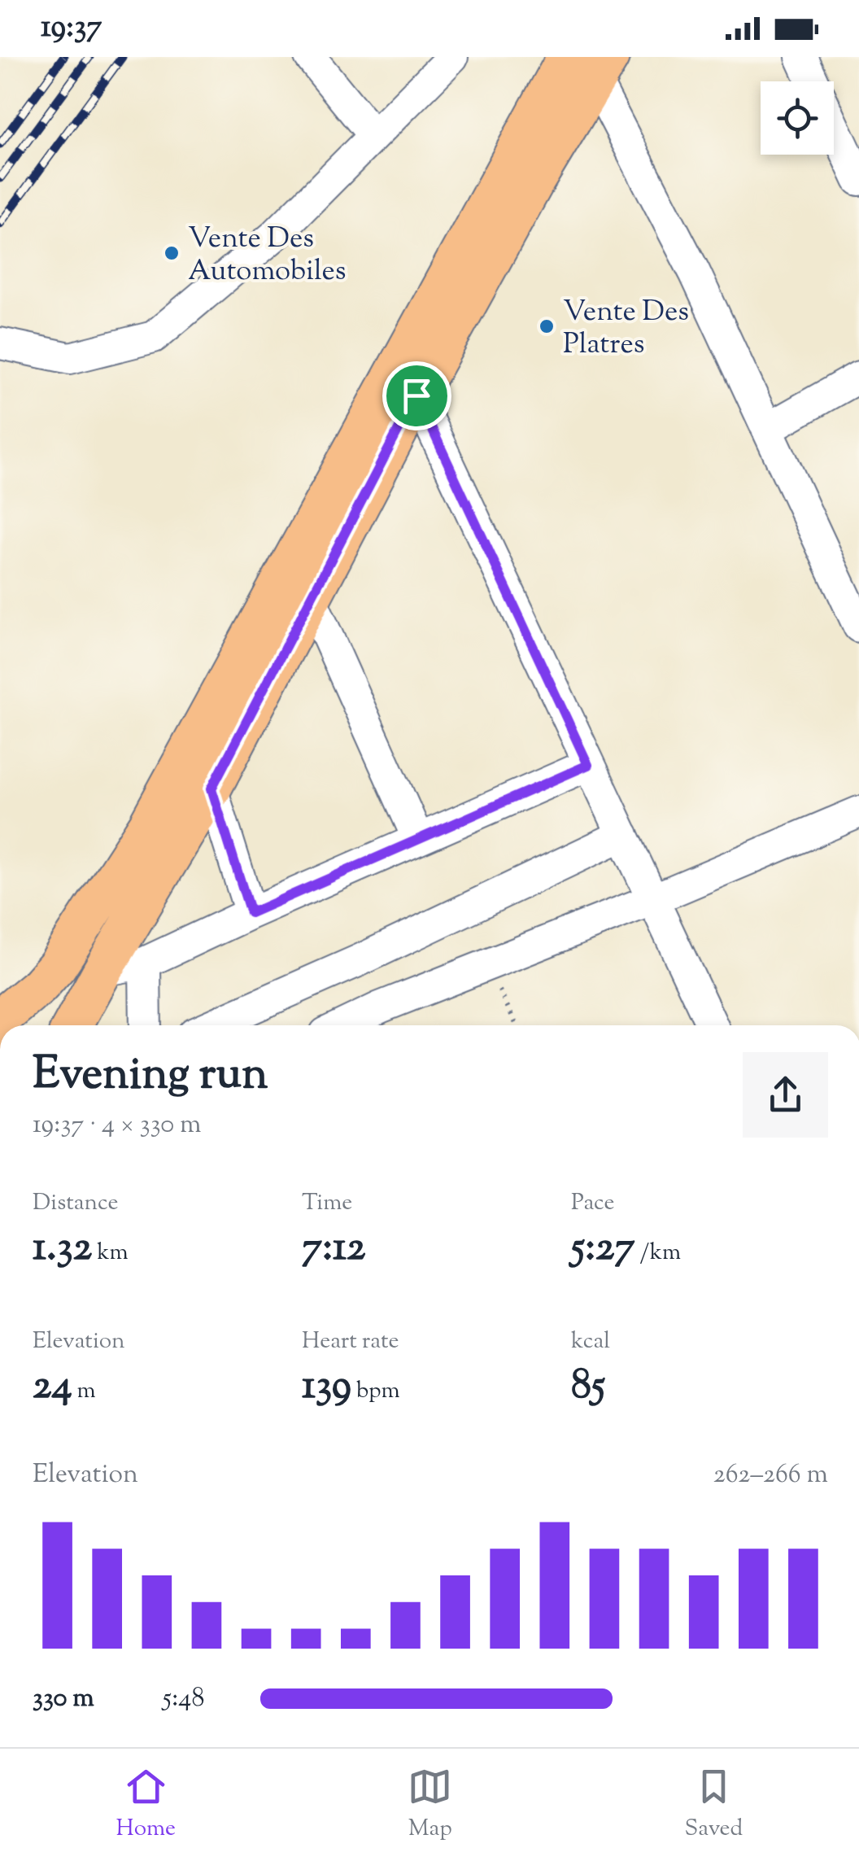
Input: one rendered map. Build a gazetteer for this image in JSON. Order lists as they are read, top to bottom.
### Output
{
  "places": ["Vente Des Automobiles", "Vente Des Platres"],
  "page": {
    "status": "19:37",
    "heading": ["Evening run", "19:37 · 4 × 330 m"],
    "stats": [
      ["Distance", "1.32 km"],
      ["Time", "7:12"],
      ["Pace", "5:27 /km"],
      ["Elevation", "24 m"],
      ["Heart rate", "139 bpm"],
      ["kcal", "85"]
    ],
    "chart": ["Elevation", "262–266 m"],
    "list": [
      {
        "name": "330 m",
        "note": "5:48"
      }
    ],
    "tabs": ["Home", "Map", "Saved"]
  }
}
